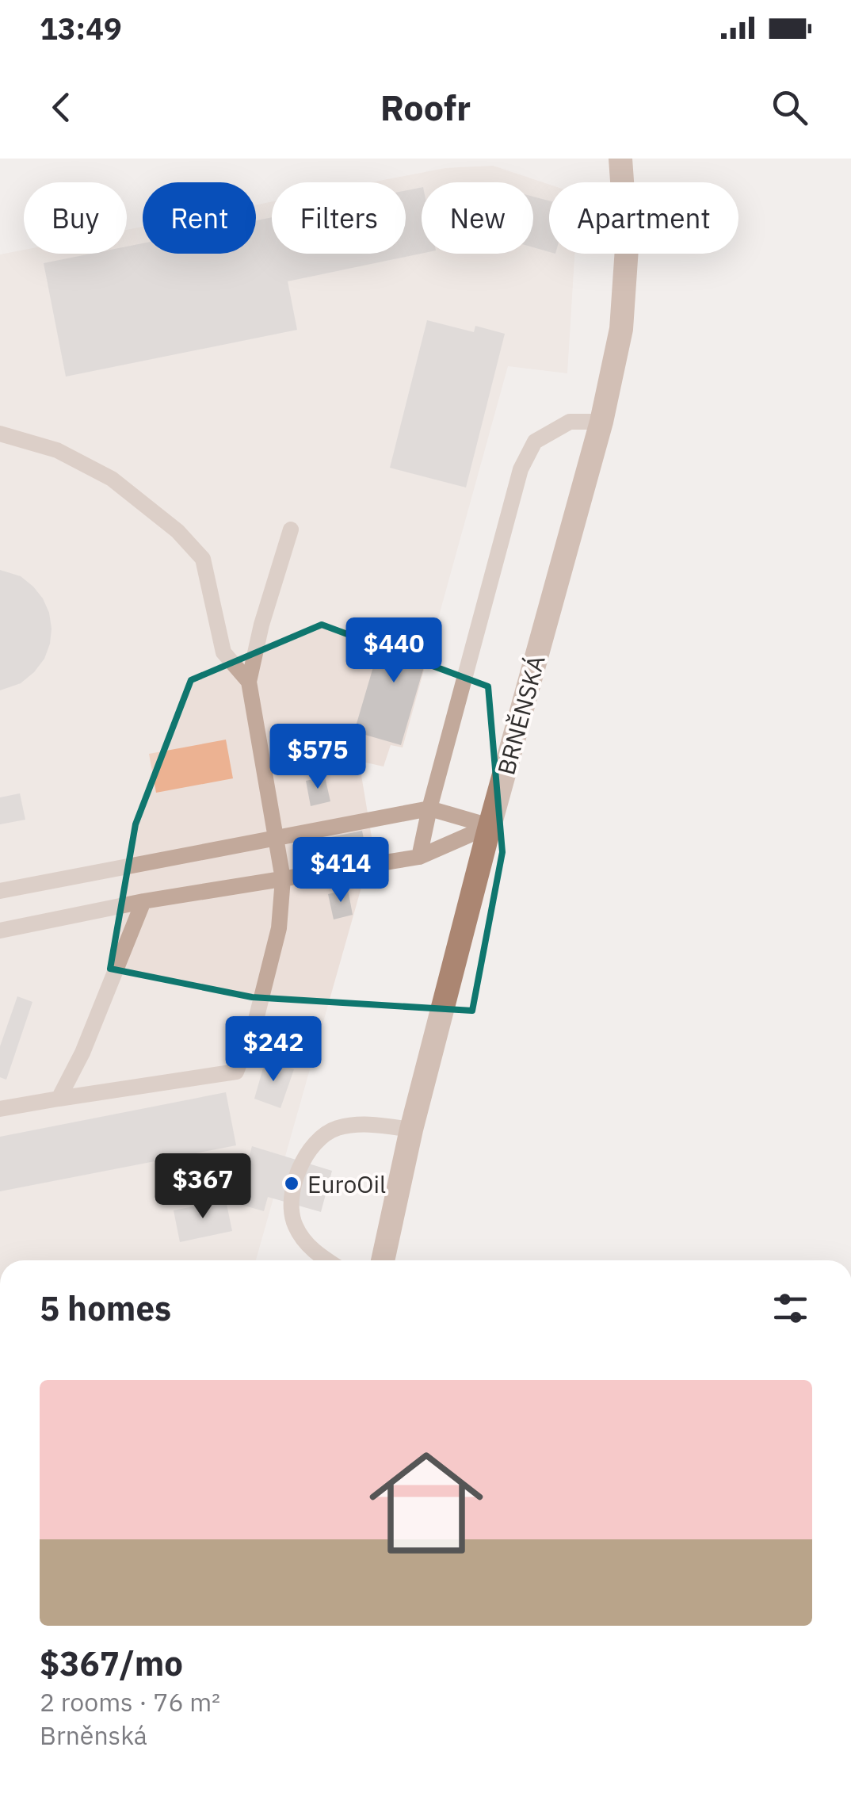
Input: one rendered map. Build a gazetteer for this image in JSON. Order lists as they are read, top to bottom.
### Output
{
  "streets": {
    "street": ["BRNĚNSKÁ"]
  },
  "places": ["EuroOil"],
  "page": {
    "status": "13:49",
    "header": "Roofr",
    "chip": [
      "Buy",
      "Rent",
      "Filters",
      "New",
      "Apartment"
    ],
    "price": [
      "$440",
      "$575",
      "$414",
      "$242",
      "$367"
    ],
    "heading": "5 homes",
    "list": [
      {
        "name": "$367/mo",
        "note": "2 rooms · 76 m² · Brněnská"
      }
    ]
  }
}
